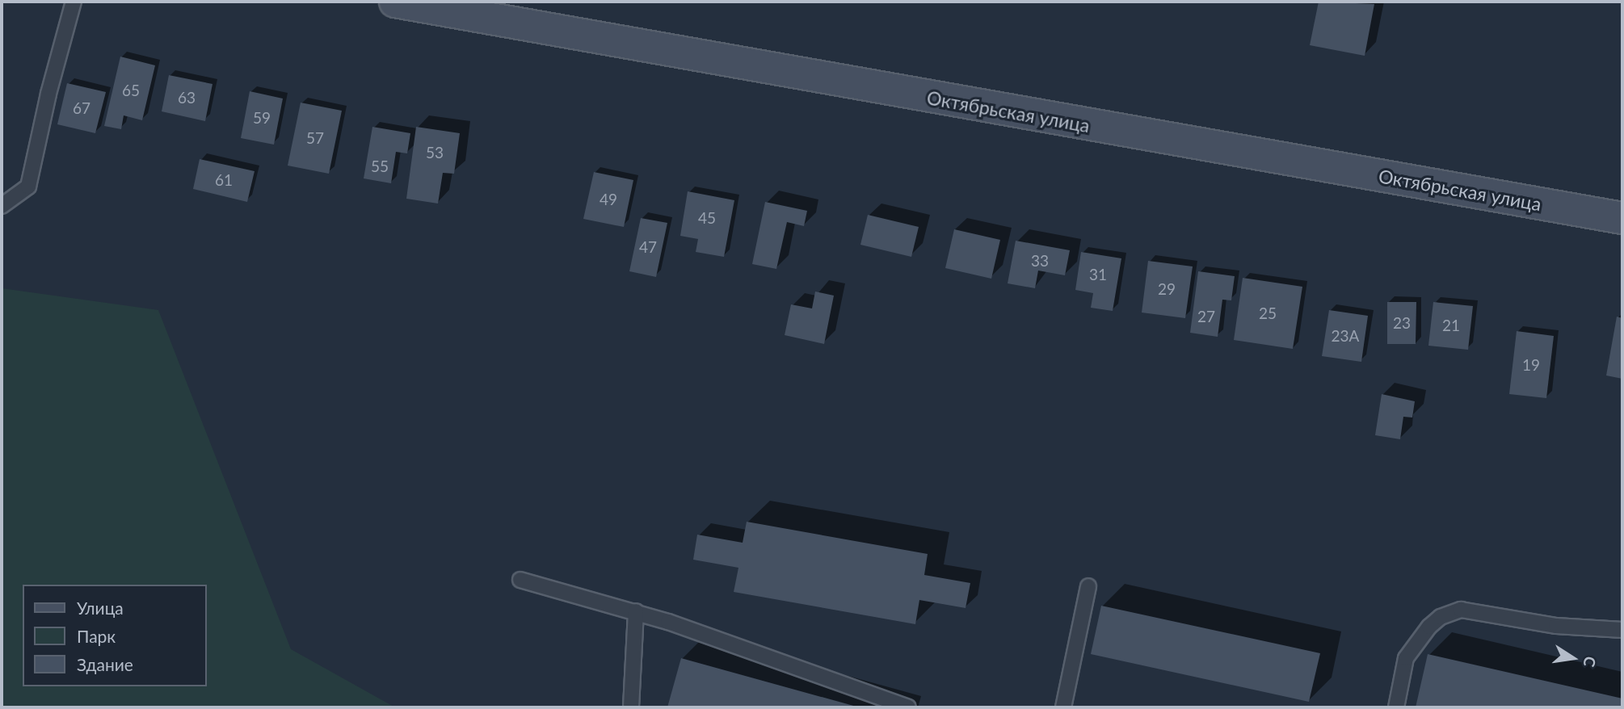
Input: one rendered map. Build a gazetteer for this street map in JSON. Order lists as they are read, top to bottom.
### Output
{
  "streets": {
    "main road": ["Октябрьская улица"]
  },
  "house_numbers": [
    "65",
    "63",
    "67",
    "59",
    "57",
    "53",
    "55",
    "61",
    "49",
    "45",
    "47",
    "33",
    "31",
    "29",
    "25",
    "27",
    "23",
    "21",
    "23А",
    "19"
  ],
  "legend": ["Улица", "Парк", "Здание"],
  "north": "right"
}
